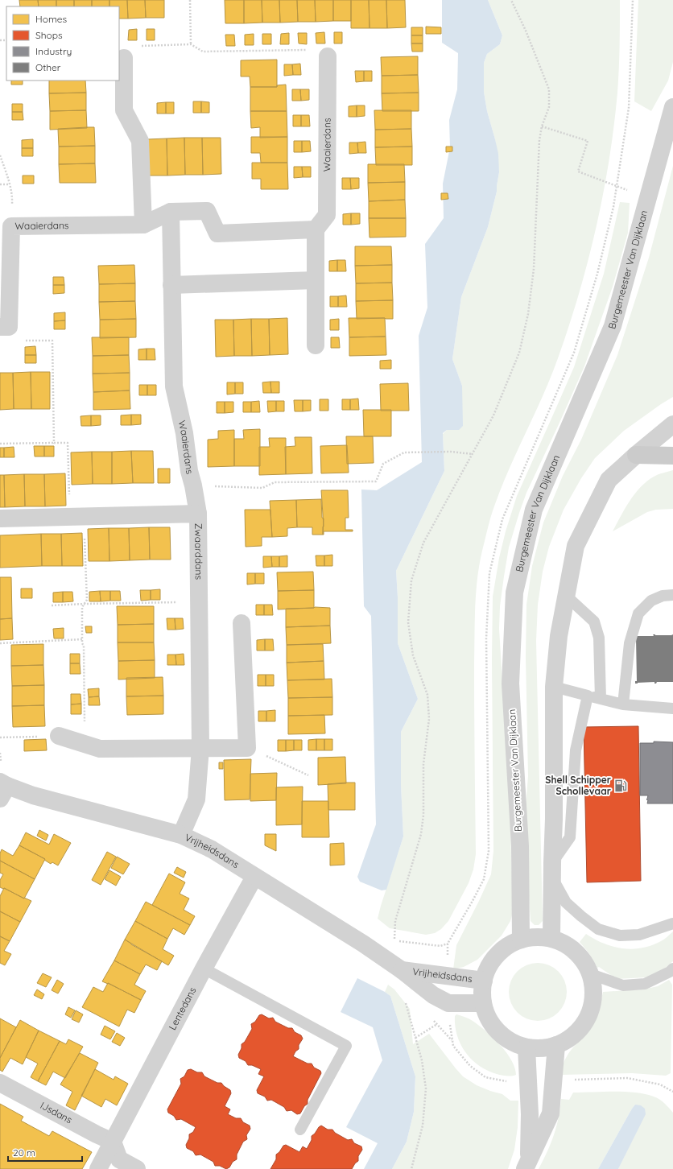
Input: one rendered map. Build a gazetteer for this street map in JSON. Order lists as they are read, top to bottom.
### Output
{
  "streets": {
    "street": [
      "Waaierdans",
      "Burgemeester Van Dijklaan",
      "Zwaarddans",
      "Vrijheidsdans",
      "Lentedans",
      "IJsdans"
    ]
  },
  "crossings": [
    ["Waaierdans", "Zwaarddans"],
    ["Burgemeester Van Dijklaan", "Vrijheidsdans"],
    ["Zwaarddans", "Vrijheidsdans"],
    ["Vrijheidsdans", "Lentedans"],
    ["Lentedans", "IJsdans"]
  ],
  "places": {
    "fuel station": ["Shell Schipper Schollevaar"]
  },
  "legend": [
    "Homes",
    "Shops",
    "Industry",
    "Other"
  ],
  "scale_bar": "20 m"
}
